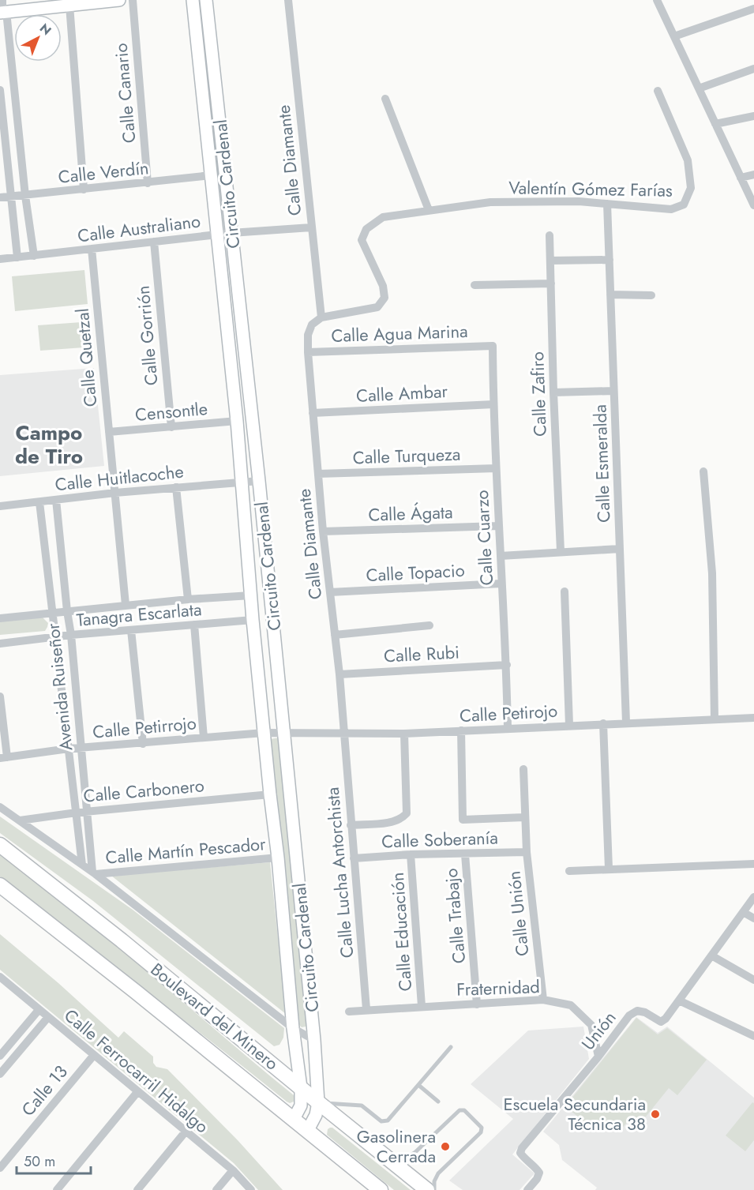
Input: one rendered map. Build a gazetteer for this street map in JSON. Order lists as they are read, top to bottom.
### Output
{
  "streets": {
    "main road": ["Boulevard del Minero"],
    "street": [
      "Calle Canario",
      "Calle Diamante",
      "Calle Verdín",
      "Circuito Cardenal",
      "Valentín Gómez Farías",
      "Calle Australiano",
      "Calle Agua Marina",
      "Calle Gorrión",
      "Calle Quetzal",
      "Calle Ambar",
      "Calle Zafiro",
      "Censontle",
      "Calle Turqueza",
      "Calle Esmeralda",
      "Calle Huitlacoche",
      "Calle Ágata",
      "Calle Cuarzo",
      "Calle Topacio",
      "Tanagra Escarlata",
      "Calle Rubi",
      "Avenida Ruiseñor",
      "Calle Petirojo",
      "Calle Petirrojo",
      "Calle Carbonero",
      "Calle Soberanía",
      "Calle Martín Pescador",
      "Calle Lucha Antorchista",
      "Calle Unión",
      "Calle Trabajo",
      "Calle Educación",
      "Fraternidad",
      "Unión",
      "Calle Ferrocarril Hidalgo",
      "Calle 13"
    ]
  },
  "crossings": [
    ["Calle Canario", "Calle Verdín"],
    ["Calle Diamante", "Valentín Gómez Farías"],
    ["Calle Diamante", "Calle Australiano"],
    ["Calle Diamante", "Calle Agua Marina"],
    ["Calle Diamante", "Calle Ambar"],
    ["Calle Diamante", "Calle Turqueza"],
    ["Calle Diamante", "Calle Ágata"],
    ["Calle Diamante", "Calle Topacio"],
    ["Calle Diamante", "Calle Rubi"],
    ["Calle Diamante", "Calle Petirojo"],
    ["Calle Diamante", "Calle Lucha Antorchista"],
    ["Calle Verdín", "Circuito Cardenal"],
    ["Circuito Cardenal", "Calle Australiano"],
    ["Circuito Cardenal", "Censontle"],
    ["Circuito Cardenal", "Calle Huitlacoche"],
    ["Circuito Cardenal", "Tanagra Escarlata"],
    ["Circuito Cardenal", "Calle Petirojo"],
    ["Circuito Cardenal", "Calle Petirrojo"],
    ["Circuito Cardenal", "Calle Carbonero"],
    ["Circuito Cardenal", "Calle Martín Pescador"],
    ["Circuito Cardenal", "Boulevard del Minero"],
    ["Valentín Gómez Farías", "Calle Esmeralda"],
    ["Calle Australiano", "Calle Gorrión"],
    ["Calle Australiano", "Calle Quetzal"],
    ["Calle Agua Marina", "Calle Cuarzo"],
    ["Calle Gorrión", "Censontle"],
    ["Calle Quetzal", "Censontle"],
    ["Calle Quetzal", "Calle Huitlacoche"],
    ["Calle Quetzal", "Tanagra Escarlata"],
    ["Calle Ambar", "Calle Cuarzo"],
    ["Calle Turqueza", "Calle Cuarzo"],
    ["Calle Esmeralda", "Calle Petirojo"],
    ["Calle Huitlacoche", "Avenida Ruiseñor"],
    ["Calle Ágata", "Calle Cuarzo"],
    ["Calle Cuarzo", "Calle Topacio"],
    ["Calle Cuarzo", "Calle Rubi"],
    ["Calle Cuarzo", "Calle Petirojo"],
    ["Tanagra Escarlata", "Avenida Ruiseñor"],
    ["Avenida Ruiseñor", "Calle Petirrojo"],
    ["Avenida Ruiseñor", "Calle Carbonero"],
    ["Avenida Ruiseñor", "Calle Martín Pescador"],
    ["Calle Petirojo", "Calle Petirrojo"],
    ["Calle Petirojo", "Calle Lucha Antorchista"],
    ["Calle Soberanía", "Calle Lucha Antorchista"],
    ["Calle Soberanía", "Calle Unión"],
    ["Calle Soberanía", "Calle Trabajo"],
    ["Calle Soberanía", "Calle Educación"],
    ["Calle Lucha Antorchista", "Fraternidad"],
    ["Calle Unión", "Fraternidad"],
    ["Calle Trabajo", "Fraternidad"],
    ["Calle Educación", "Fraternidad"],
    ["Fraternidad", "Unión"],
    ["Calle Ferrocarril Hidalgo", "Calle 13"]
  ],
  "districts": ["Campo de Tiro"],
  "places": ["Escuela Secundaria Técnica 38", "Gasolinera Cerrada"],
  "scale_bar": "50 m",
  "north": "top right"
}
